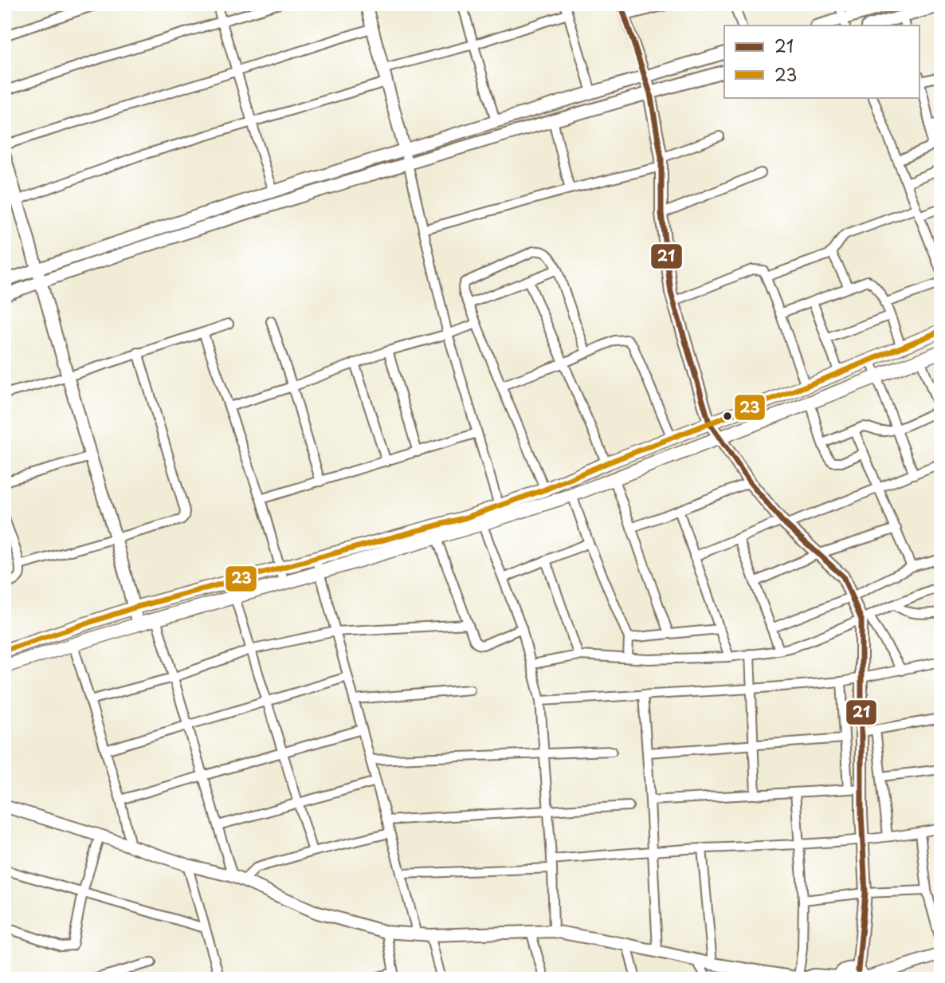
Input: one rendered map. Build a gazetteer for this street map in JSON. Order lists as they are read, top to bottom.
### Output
{
  "lines": ["transit line 21", "transit line 23"],
  "legend": ["21", "23"]
}
